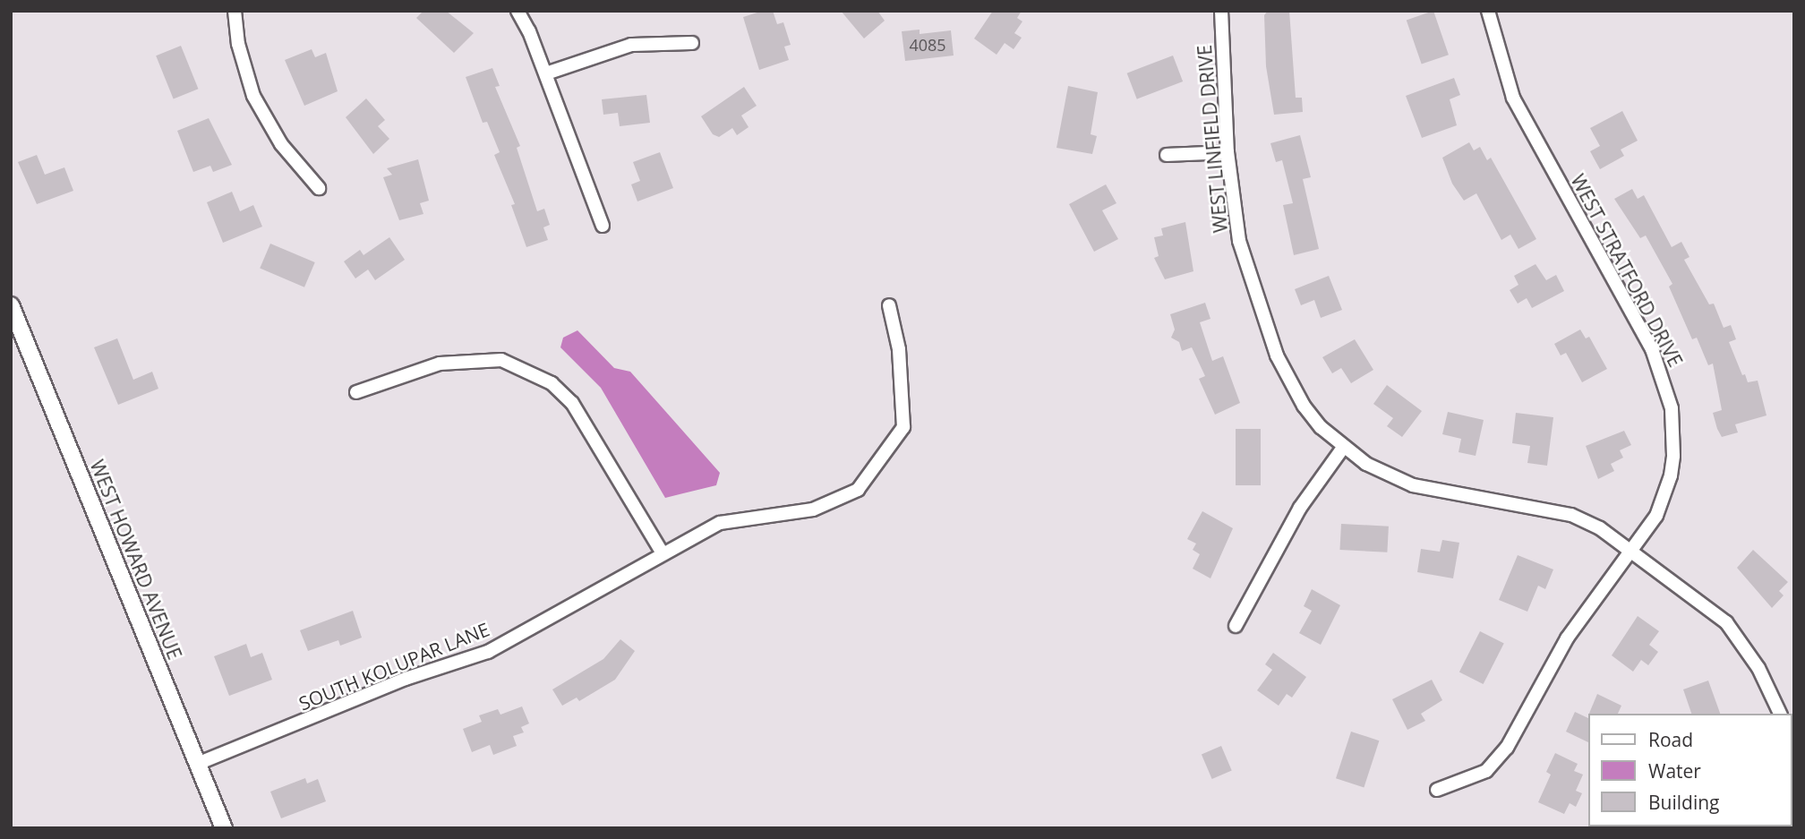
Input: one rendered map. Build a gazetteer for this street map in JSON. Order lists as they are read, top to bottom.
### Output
{
  "streets": {
    "street": [
      "WEST LINFIELD DRIVE",
      "WEST STRATFORD DRIVE",
      "WEST HOWARD AVENUE",
      "SOUTH KOLUPAR LANE"
    ]
  },
  "crossings": [
    ["WEST LINFIELD DRIVE", "WEST STRATFORD DRIVE"],
    ["WEST HOWARD AVENUE", "SOUTH KOLUPAR LANE"]
  ],
  "house_numbers": ["4085"],
  "legend": ["Road", "Water", "Building"]
}
